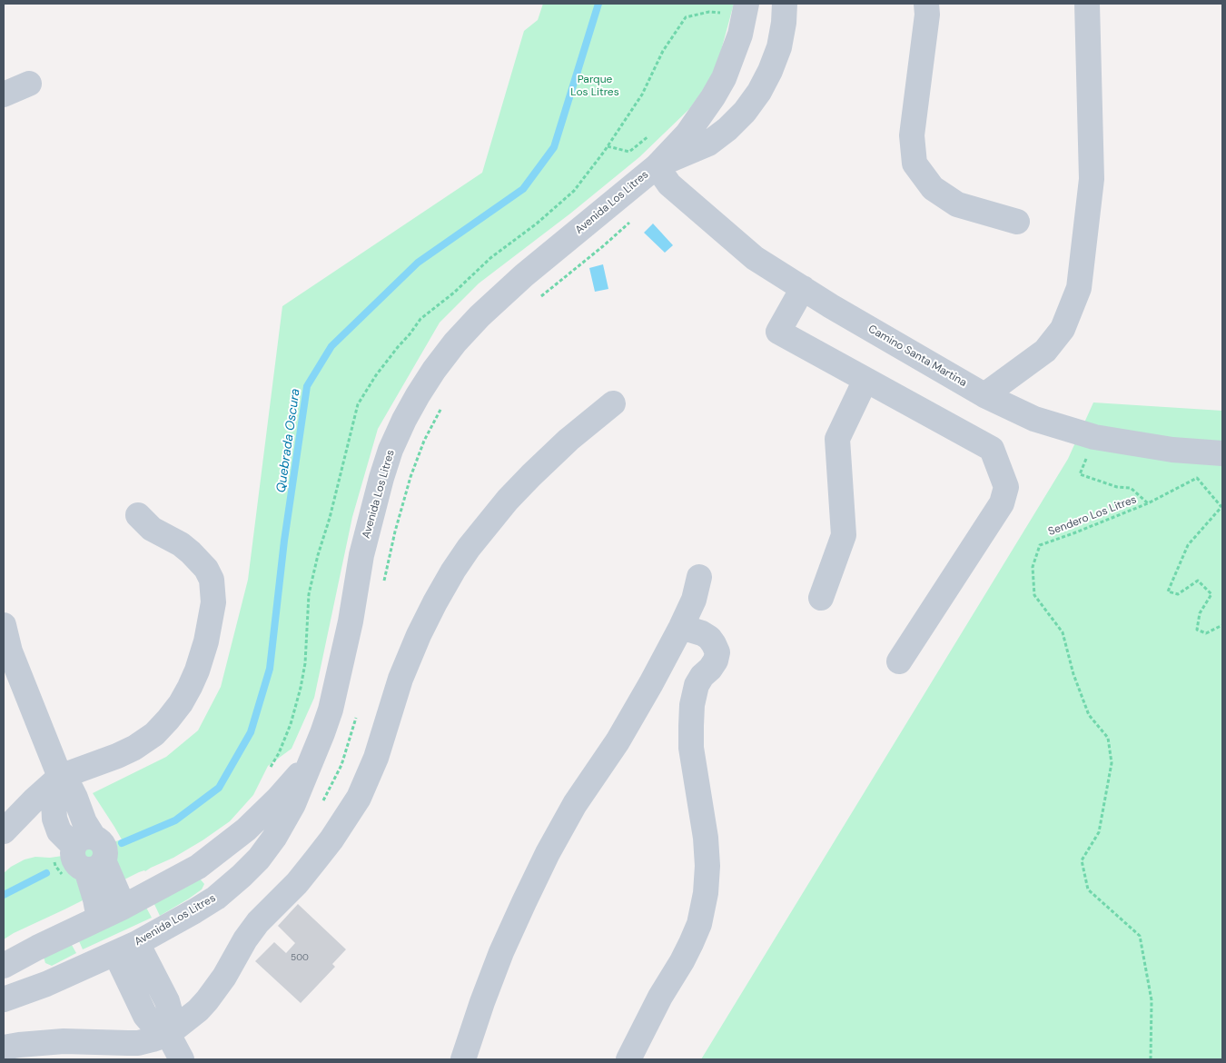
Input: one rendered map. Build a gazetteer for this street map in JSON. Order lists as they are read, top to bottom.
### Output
{
  "streets": {
    "street": ["Avenida Los Litres", "Camino Santa Martina"],
    "path": ["Sendero Los Litres"]
  },
  "crossings": [
    ["Avenida Los Litres", "Camino Santa Martina"]
  ],
  "water": ["Quebrada Oscura"],
  "parks": ["Parque Los Litres"],
  "house_numbers": ["500"]
}
